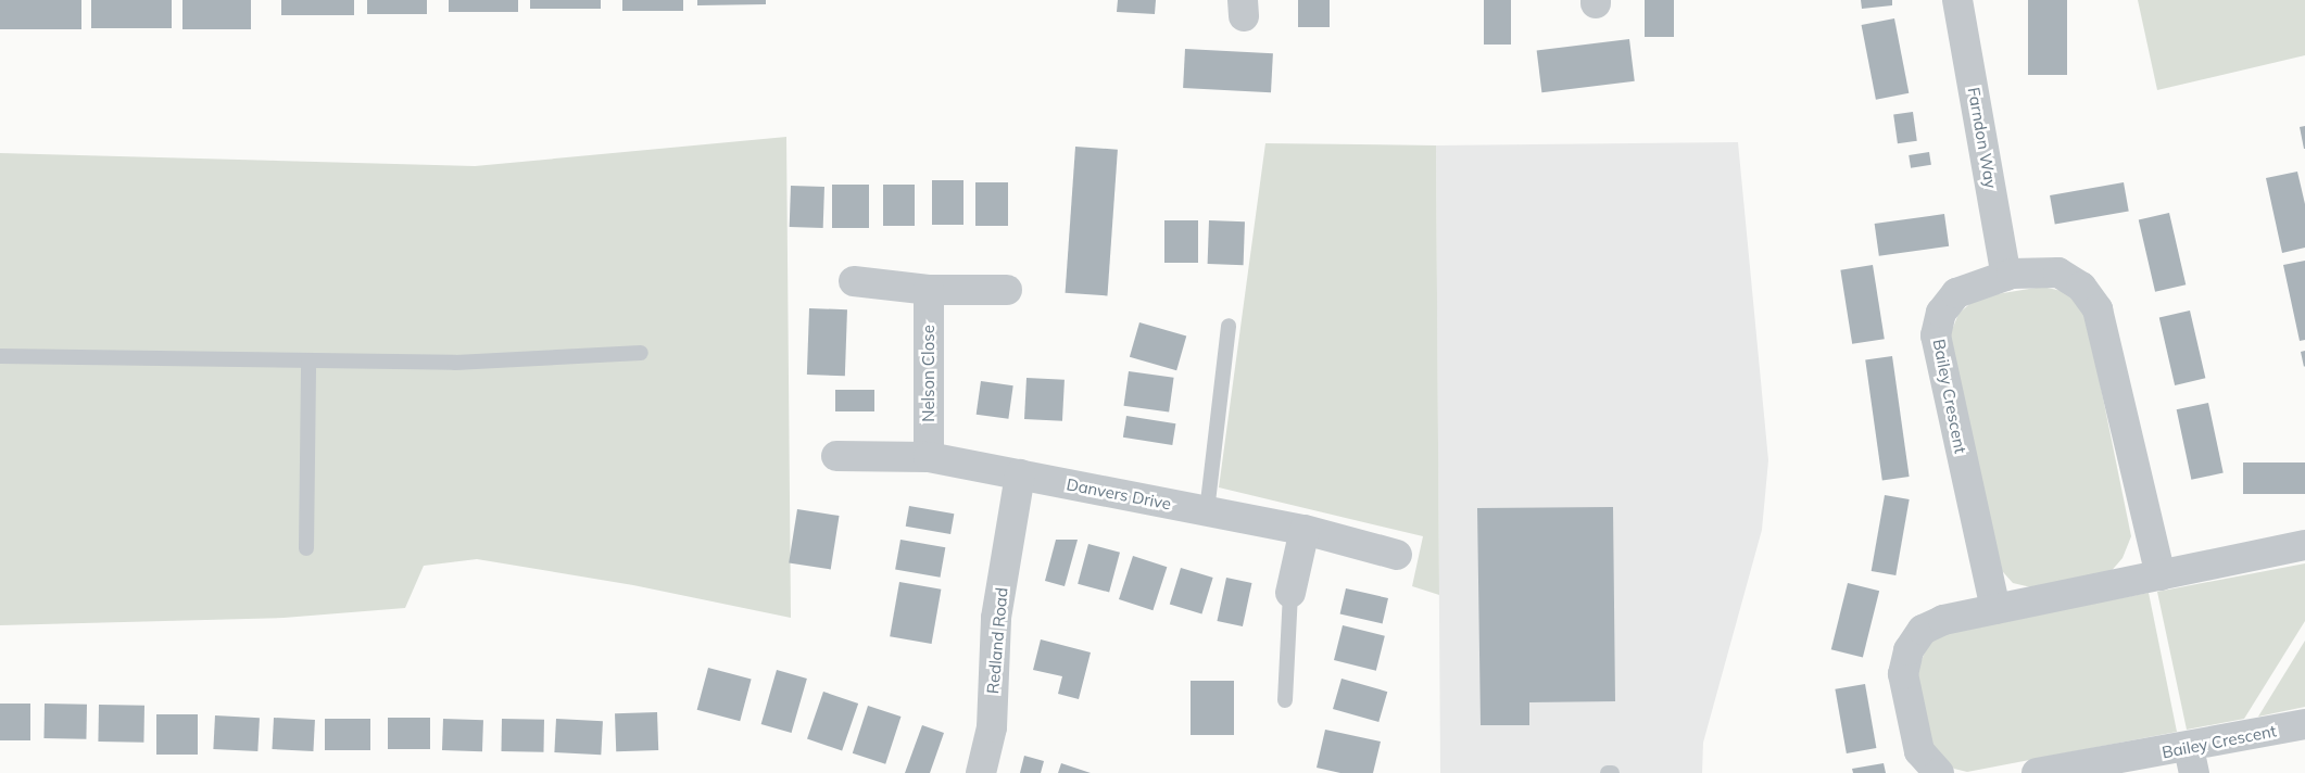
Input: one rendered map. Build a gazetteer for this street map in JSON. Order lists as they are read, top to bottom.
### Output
{
  "streets": {
    "street": [
      "Farndon Way",
      "Nelson Close",
      "Bailey Crescent",
      "Danvers Drive",
      "Redland Road"
    ]
  },
  "crossings": [
    ["Farndon Way", "Bailey Crescent"],
    ["Nelson Close", "Danvers Drive"],
    ["Danvers Drive", "Redland Road"]
  ]
}
